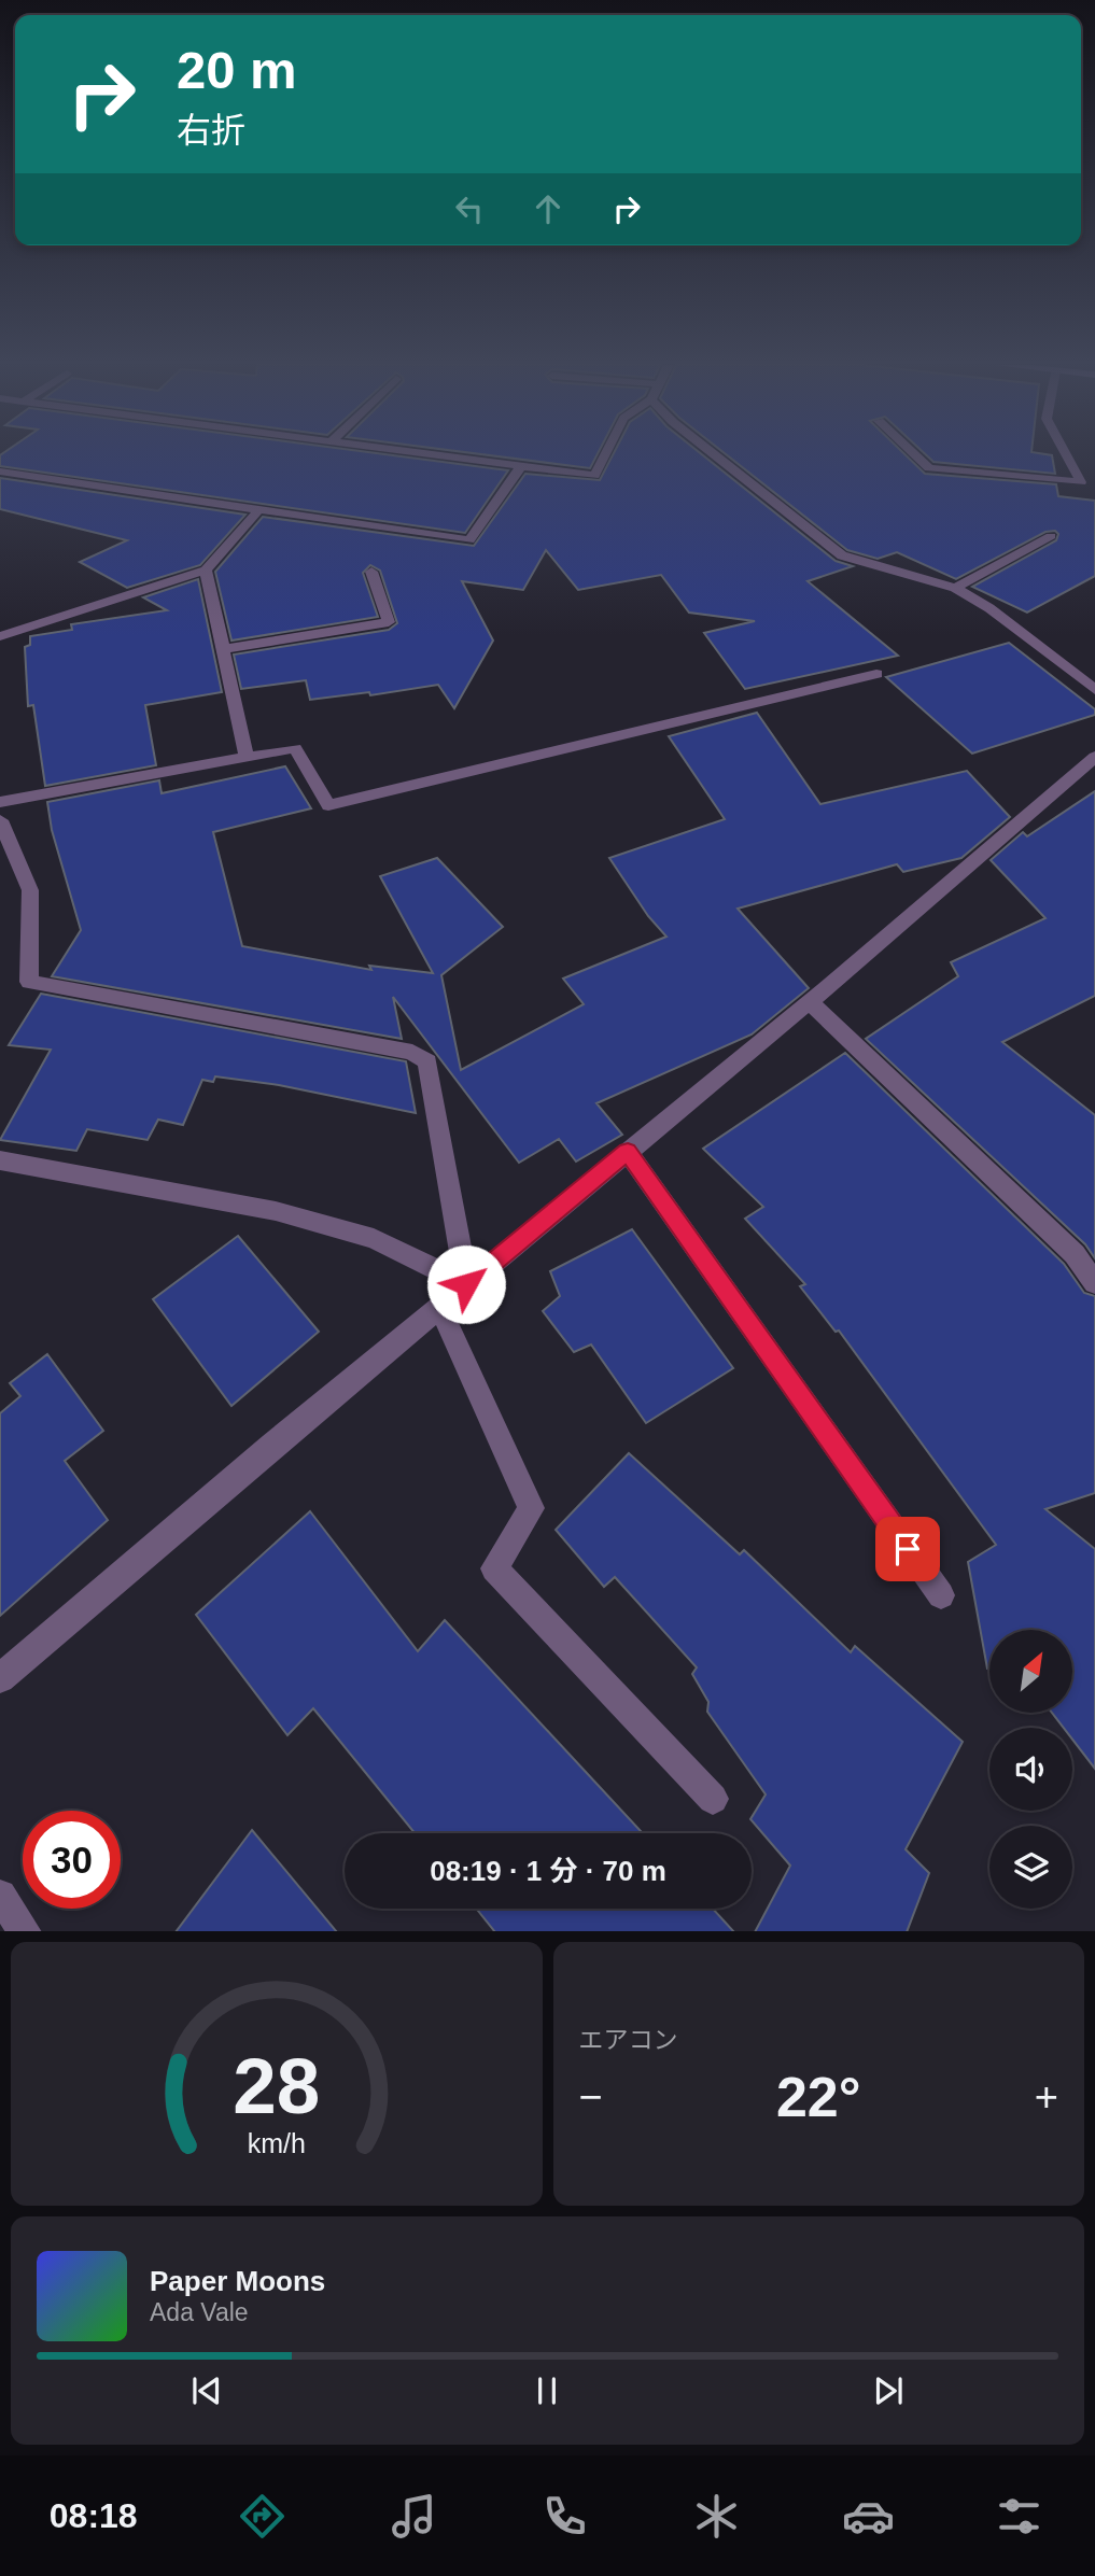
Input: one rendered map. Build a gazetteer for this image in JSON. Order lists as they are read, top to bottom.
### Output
{
  "north": "top right",
  "page": {
    "turn": ["20 m", "右折"],
    "limit": "30",
    "trip": "08:19 · 1 分 · 70 m",
    "tile": "エアコン",
    "heat": ["−", "22°", "+"],
    "song": ["Paper Moons", "Ada Vale"],
    "tabs": "08:18",
    "gauge": ["28", "km/h"]
  }
}
